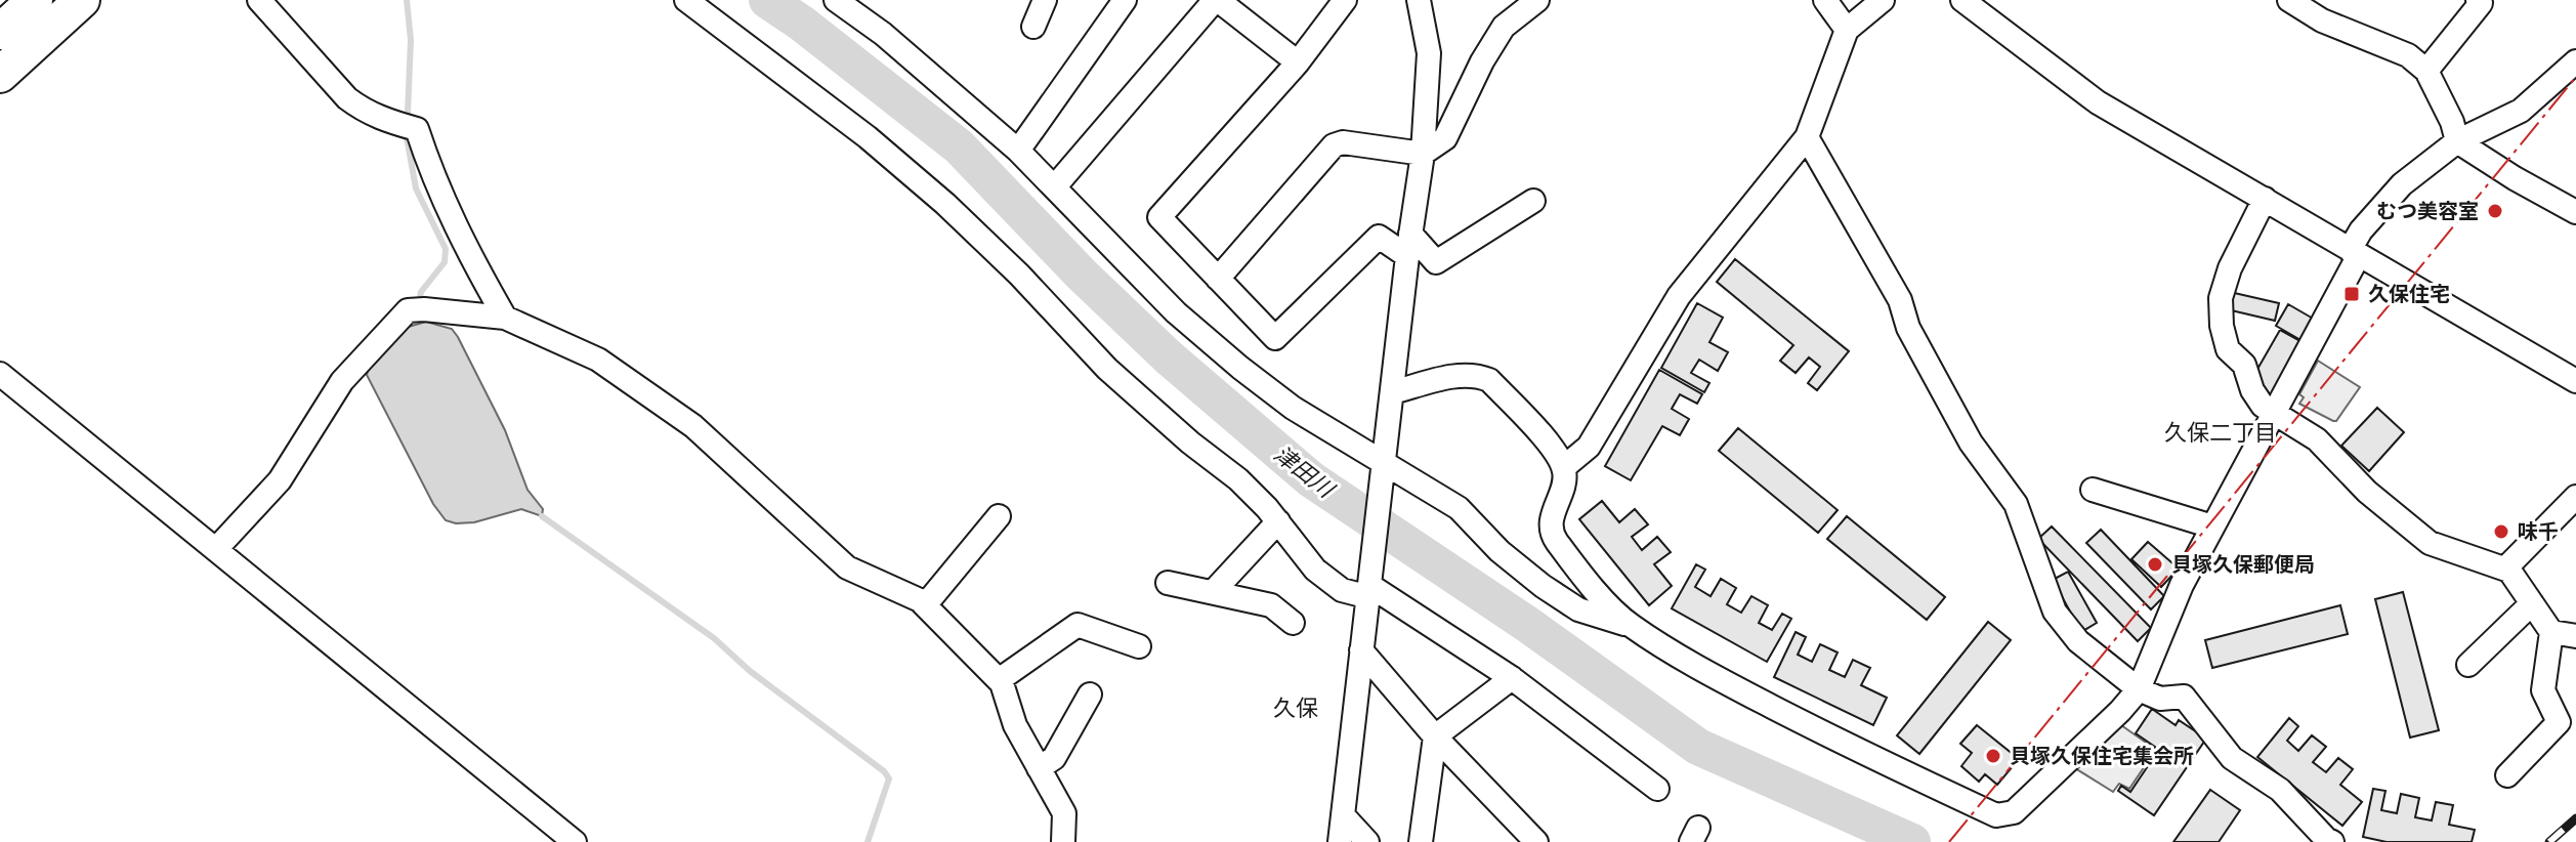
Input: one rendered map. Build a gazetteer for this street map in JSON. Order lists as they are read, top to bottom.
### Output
{
  "districts": ["久保二丁目", "久保"],
  "water": ["津田川"],
  "places": {
    "other": [
      "むつ美容室",
      "味千",
      "貝塚久保郵便局",
      "貝塚久保住宅集会所"
    ],
    "transit": ["久保住宅"]
  }
}
